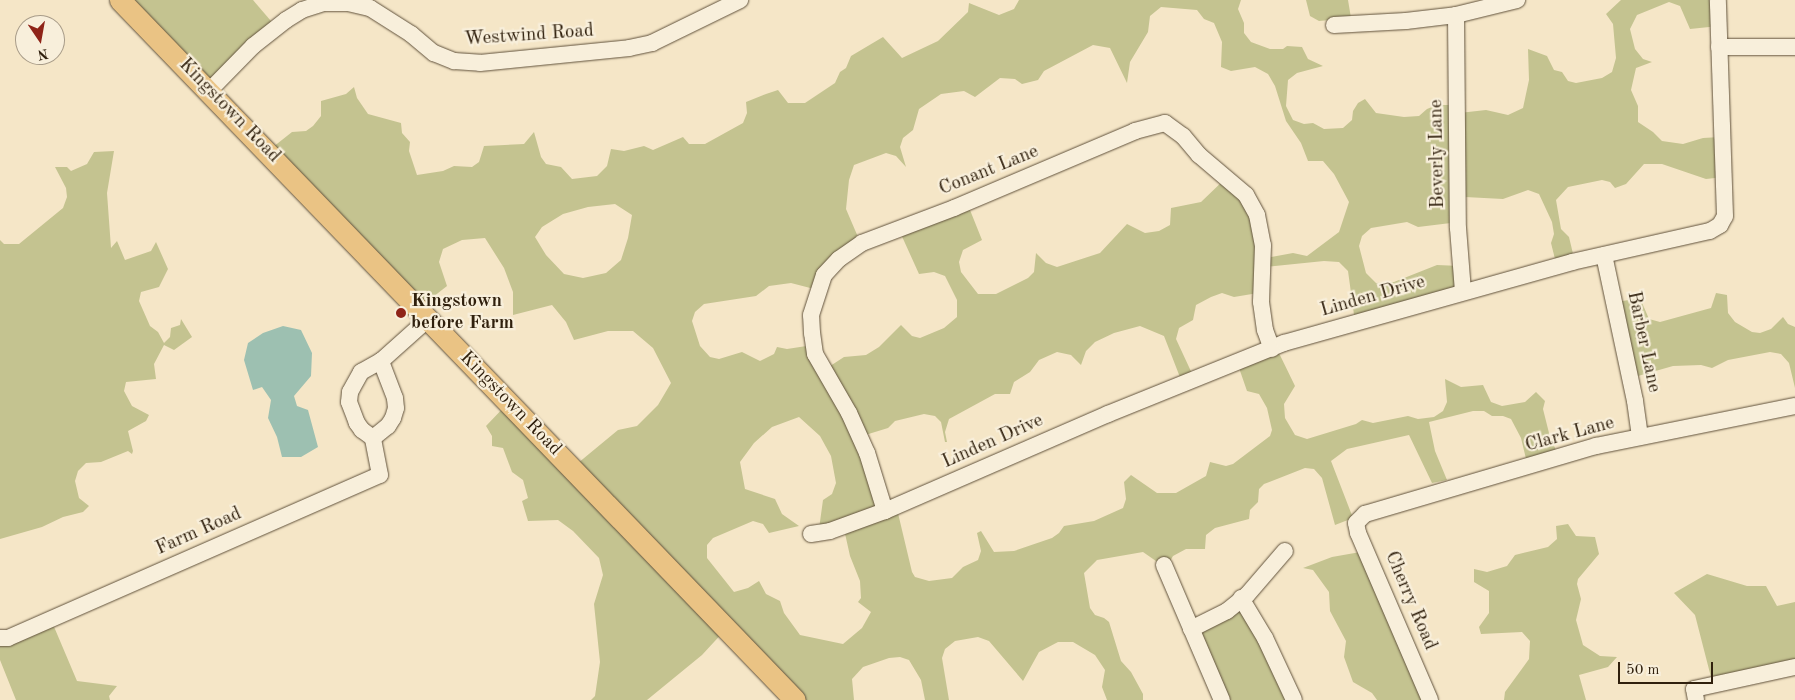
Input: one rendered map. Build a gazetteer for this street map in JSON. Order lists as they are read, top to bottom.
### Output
{
  "streets": {
    "main road": ["Kingstown Road"],
    "street": [
      "Westwind Road",
      "Beverly Lane",
      "Conant Lane",
      "Linden Drive",
      "Barber Lane",
      "Clark Lane",
      "Farm Road",
      "Cherry Road"
    ]
  },
  "crossings": [
    ["Westwind Road", "Kingstown Road"],
    ["Beverly Lane", "Linden Drive"],
    ["Conant Lane", "Linden Drive"],
    ["Linden Drive", "Barber Lane"],
    ["Barber Lane", "Clark Lane"],
    ["Clark Lane", "Cherry Road"]
  ],
  "places": ["Kingstown before Farm"],
  "scale_bar": "50 m",
  "north": "bottom"
}
